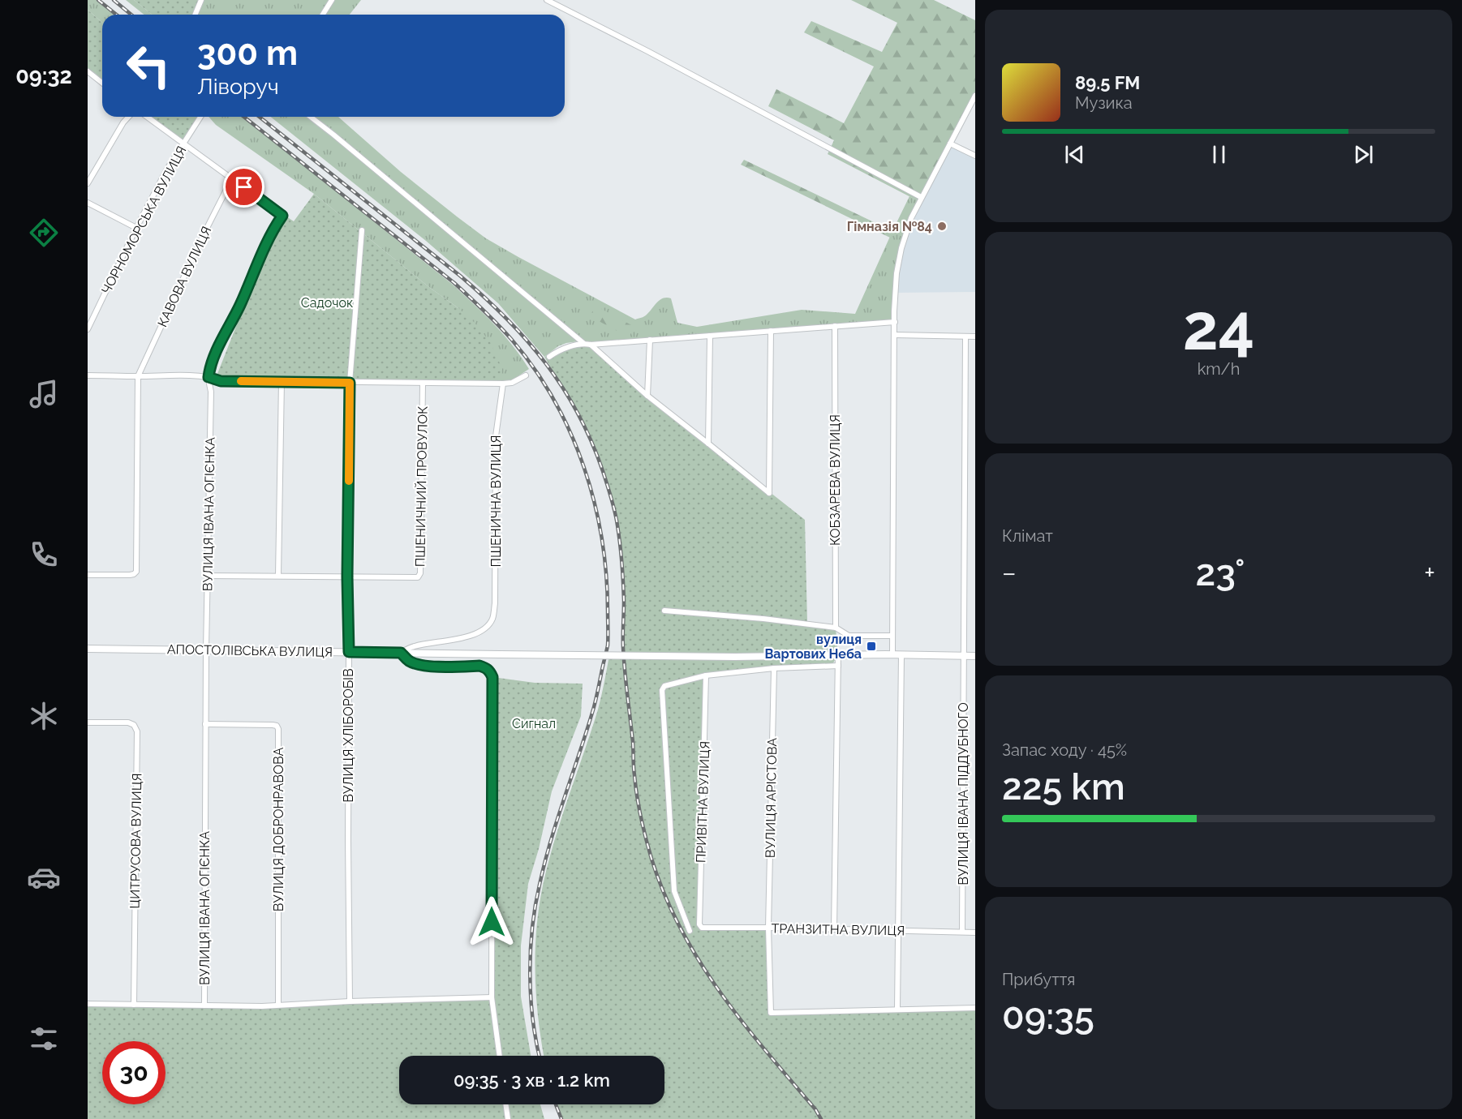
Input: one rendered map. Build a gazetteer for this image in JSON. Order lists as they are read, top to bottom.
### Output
{
  "streets": {
    "street": [
      "ЧОРНОМОРСЬКА ВУЛИЦЯ",
      "КАВОВА ВУЛИЦЯ",
      "КОБЗАРЕВА ВУЛИЦЯ",
      "ПШЕНИЧНИЙ ПРОВУЛОК",
      "ПШЕНИЧНА ВУЛИЦЯ",
      "ВУЛИЦЯ ІВАНА ОГІЄНКА",
      "АПОСТОЛІВСЬКА ВУЛИЦЯ",
      "ВУЛИЦЯ ХЛІБОРОБІВ",
      "ВУЛИЦЯ ІВАНА ПІДДУБНОГО",
      "ВУЛИЦЯ АРІСТОВА",
      "ПРИВІТНА ВУЛИЦЯ",
      "ВУЛИЦЯ ДОБРОНРАВОВА",
      "ЦИТРУСОВА ВУЛИЦЯ",
      "ТРАНЗИТНА ВУЛИЦЯ"
    ]
  },
  "crossings": [
    ["ЧОРНОМОРСЬКА ВУЛИЦЯ", "ВУЛИЦЯ ІВАНА ОГІЄНКА"],
    ["КАВОВА ВУЛИЦЯ", "ВУЛИЦЯ ІВАНА ОГІЄНКА"],
    ["ПШЕНИЧНИЙ ПРОВУЛОК", "ВУЛИЦЯ ХЛІБОРОБІВ"],
    ["ПШЕНИЧНА ВУЛИЦЯ", "АПОСТОЛІВСЬКА ВУЛИЦЯ"],
    ["ВУЛИЦЯ ІВАНА ОГІЄНКА", "АПОСТОЛІВСЬКА ВУЛИЦЯ"],
    ["ВУЛИЦЯ ІВАНА ОГІЄНКА", "ВУЛИЦЯ ДОБРОНРАВОВА"],
    ["АПОСТОЛІВСЬКА ВУЛИЦЯ", "ВУЛИЦЯ ХЛІБОРОБІВ"],
    ["ВУЛИЦЯ ІВАНА ПІДДУБНОГО", "ТРАНЗИТНА ВУЛИЦЯ"],
    ["ВУЛИЦЯ АРІСТОВА", "ТРАНЗИТНА ВУЛИЦЯ"],
    ["ПРИВІТНА ВУЛИЦЯ", "ТРАНЗИТНА ВУЛИЦЯ"]
  ],
  "parks": ["Садочок", "Сигнал"],
  "places": {
    "other": ["Гімназія №84"],
    "transit": ["вулиця Вартових Неба"]
  },
  "page": {
    "tabs": "09:32",
    "turn": ["300 m", "Ліворуч"],
    "song": ["89.5 FM", "Музика"],
    "tile": [
      ["24", "km/h"],
      "Клімат",
      ["Запас ходу · 45%", "225 km"],
      ["Прибуття", "09:35"]
    ],
    "heat": ["−", "23°", "+"],
    "limit": "30",
    "trip": "09:35 · 3 хв · 1.2 km"
  }
}
